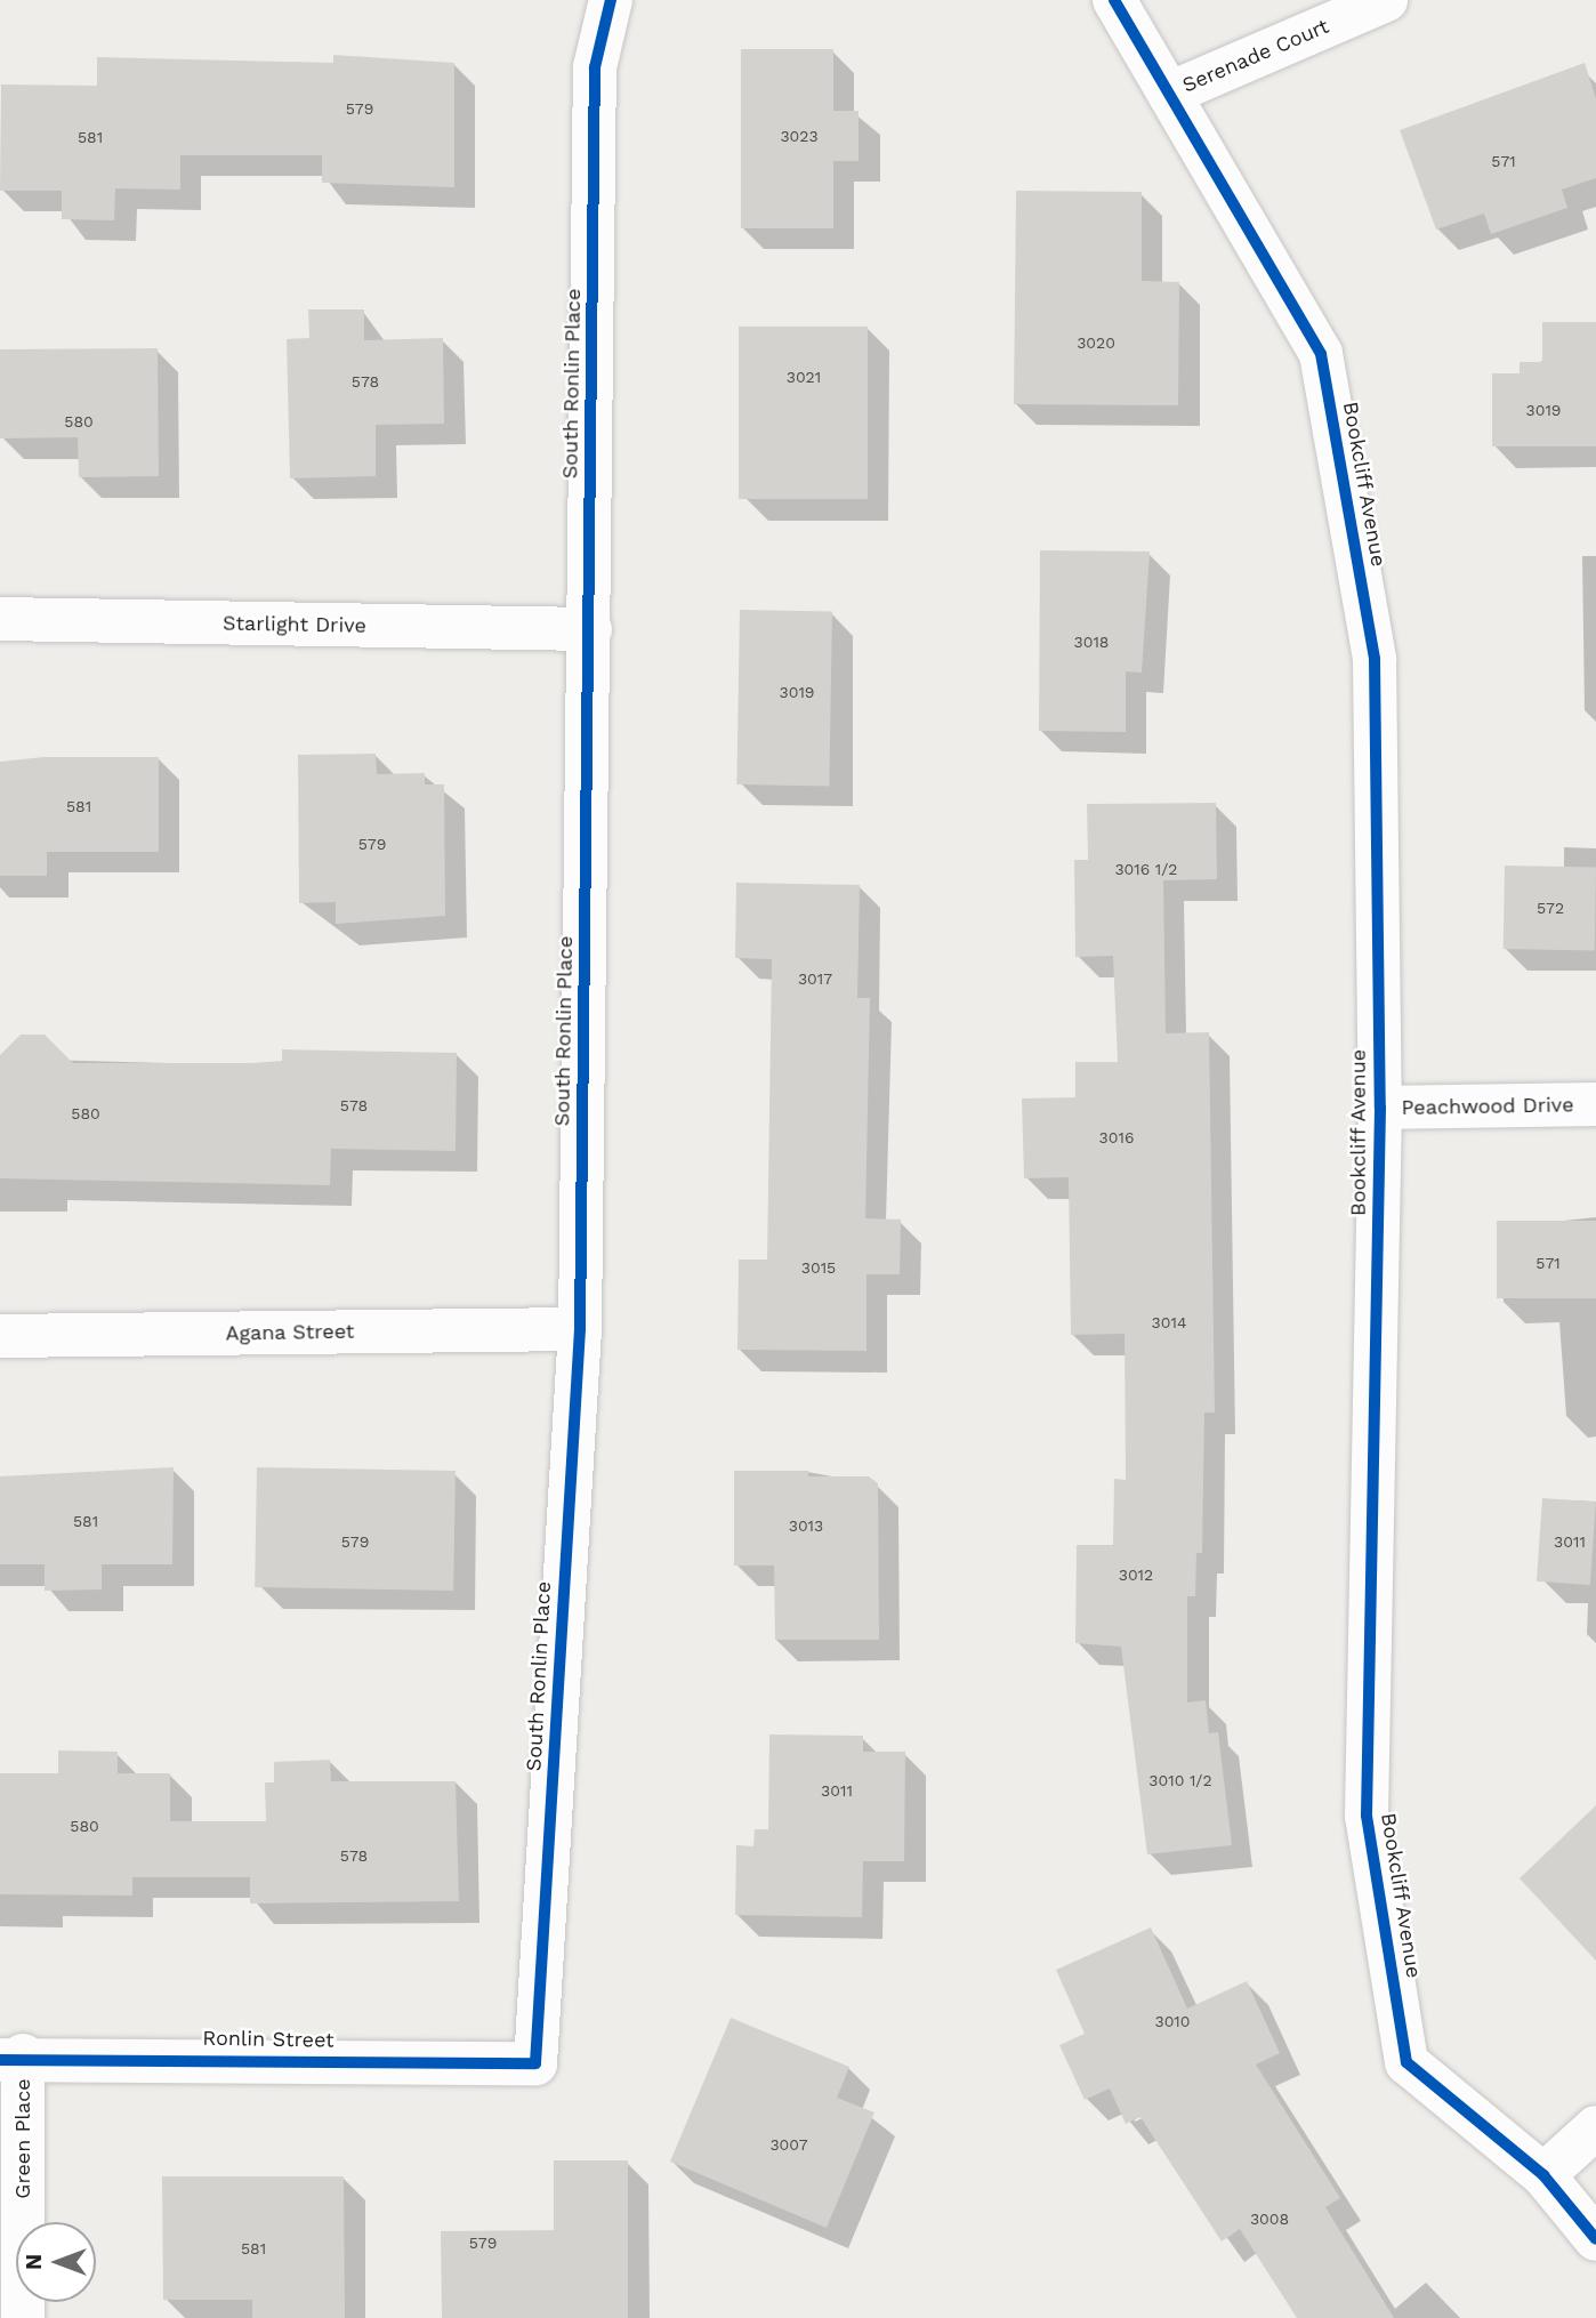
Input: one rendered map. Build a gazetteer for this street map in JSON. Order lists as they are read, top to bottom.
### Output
{
  "streets": {
    "street": [
      "Serenade Court",
      "South Ronlin Place",
      "Bookcliff Avenue",
      "Starlight Drive",
      "Peachwood Drive",
      "Agana Street",
      "Ronlin Street",
      "Green Place"
    ]
  },
  "crossings": [
    ["Serenade Court", "Bookcliff Avenue"],
    ["South Ronlin Place", "Starlight Drive"],
    ["South Ronlin Place", "Agana Street"],
    ["South Ronlin Place", "Ronlin Street"],
    ["Bookcliff Avenue", "Peachwood Drive"],
    ["Ronlin Street", "Green Place"]
  ],
  "house_numbers": [
    "579",
    "3023",
    "581",
    "571",
    "3020",
    "3021",
    "578",
    "3019",
    "580",
    "3018",
    "3019",
    "581",
    "579",
    "3016 1/2",
    "572",
    "3017",
    "578",
    "580",
    "3016",
    "571",
    "3015",
    "3014",
    "581",
    "3013",
    "579",
    "3011",
    "3012",
    "3010 1/2",
    "3011",
    "580",
    "578",
    "3010",
    "3007",
    "3008",
    "579",
    "581"
  ],
  "north": "left"
}
